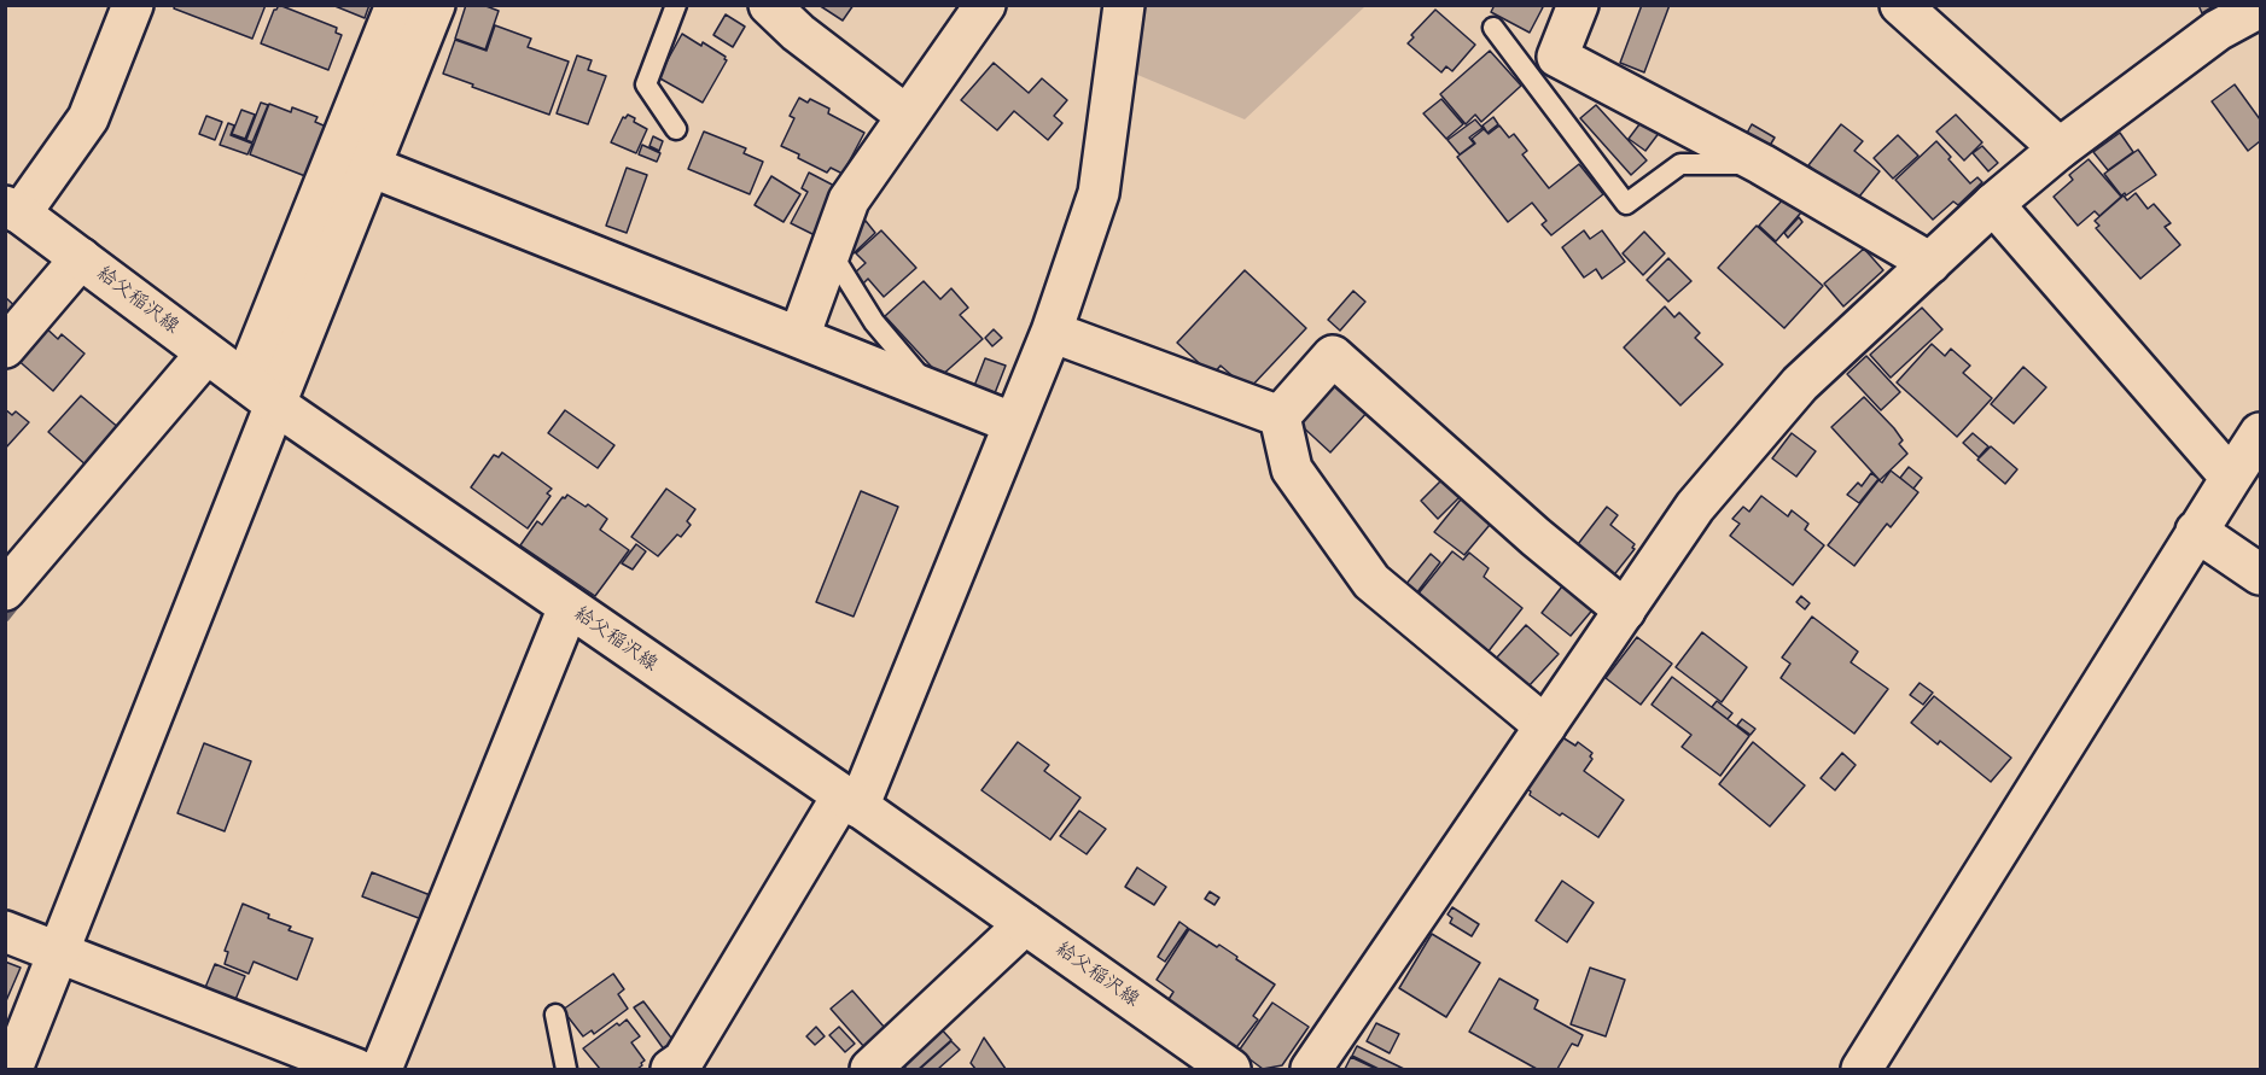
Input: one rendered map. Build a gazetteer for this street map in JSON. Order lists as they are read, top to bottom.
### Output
{
  "streets": {
    "street": ["給父稲沢線"]
  }
}
